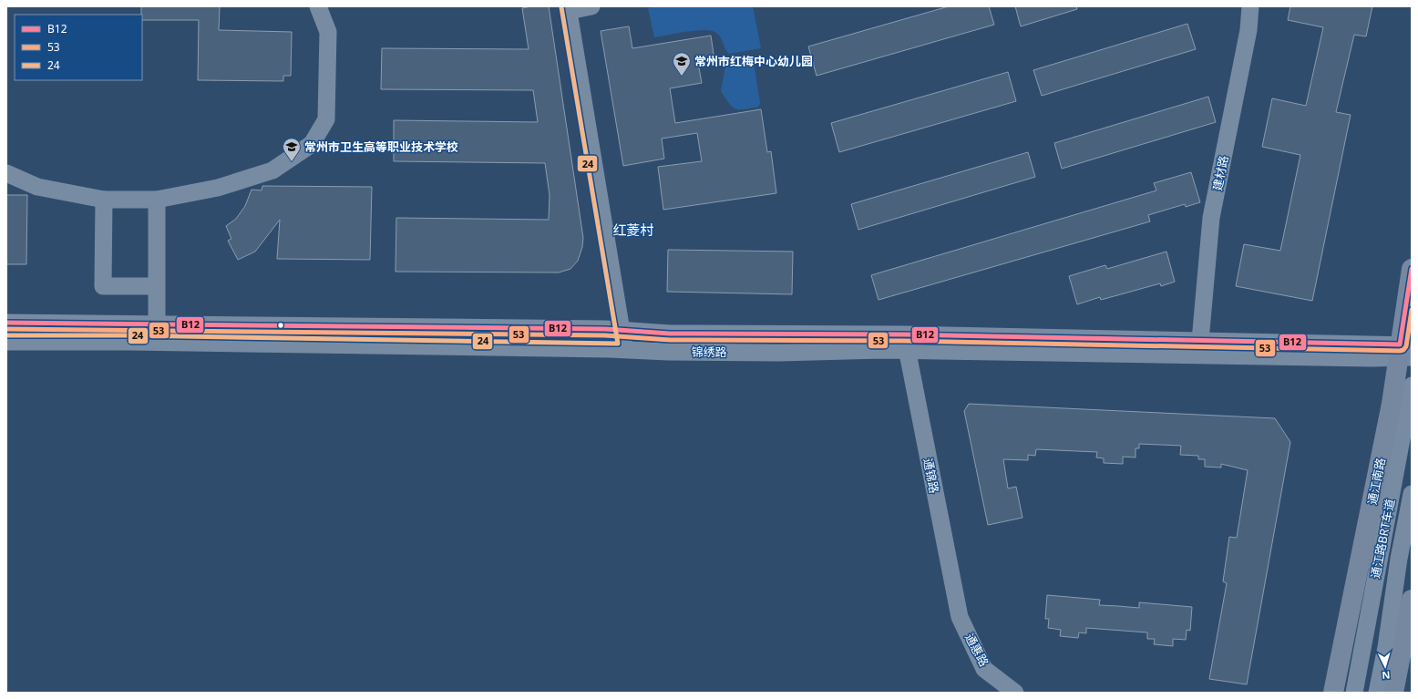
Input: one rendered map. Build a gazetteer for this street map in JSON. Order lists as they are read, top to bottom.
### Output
{
  "streets": {
    "main road": ["通江南路"],
    "street": [
      "建材路",
      "锦绣路",
      "通锦路",
      "通江路BRT车道",
      "通惠路"
    ]
  },
  "crossings": [
    ["建材路", "锦绣路"],
    ["锦绣路", "通锦路"],
    ["锦绣路", "通江南路"],
    ["通锦路", "通惠路"]
  ],
  "districts": ["红菱村"],
  "places": {
    "school or university": ["常州市红梅中心幼儿园", "常州市卫生高等职业技术学校"]
  },
  "lines": ["transit line 24", "transit line B12", "transit line 53"],
  "legend": ["B12", "53", "24"],
  "north": "bottom"
}
